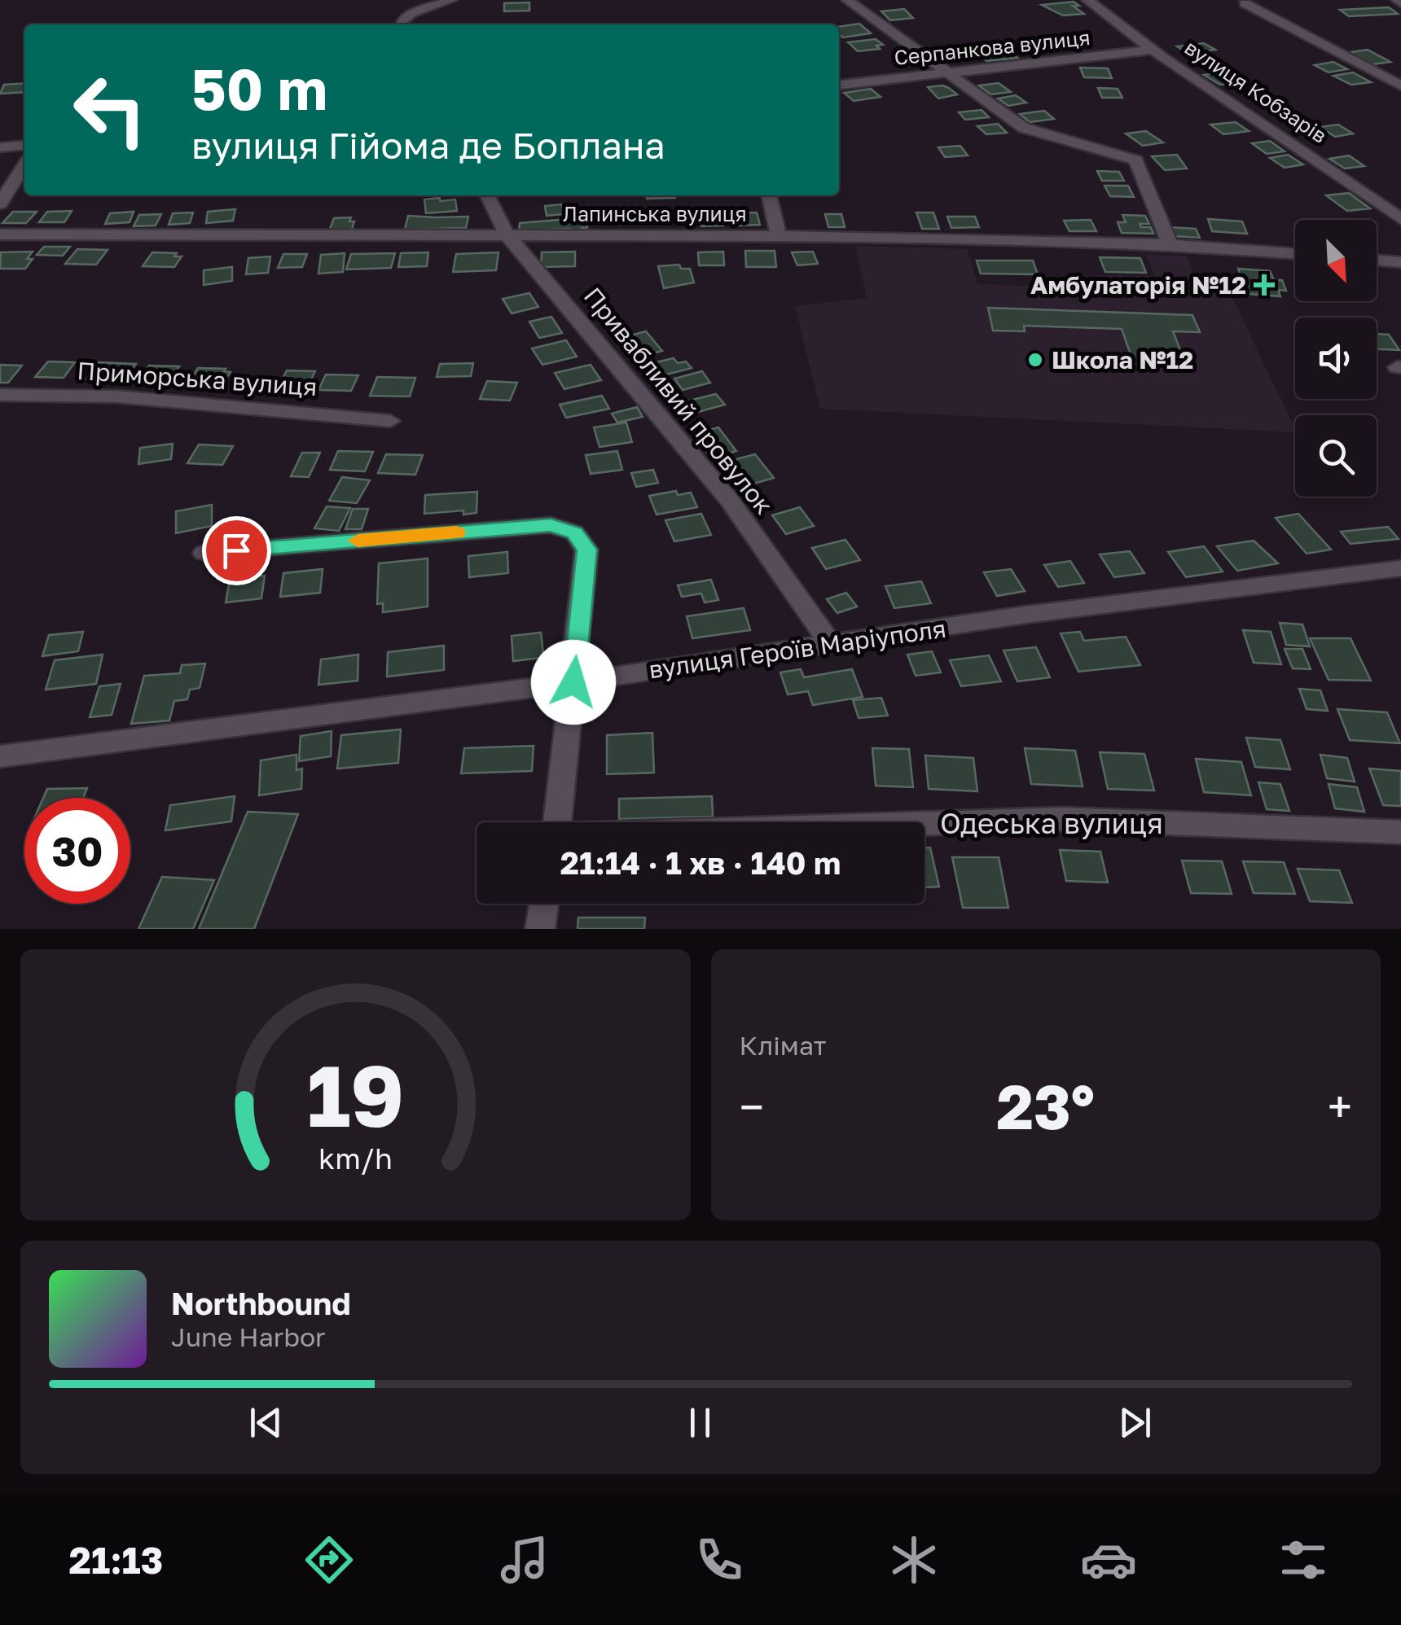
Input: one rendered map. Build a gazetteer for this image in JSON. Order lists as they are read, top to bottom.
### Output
{
  "streets": {
    "street": [
      "Серпанкова вулиця",
      "вулиця Кобзарів",
      "Лапинська вулиця",
      "Приморська вулиця",
      "Привабливий провулок",
      "вулиця Героїв Маріуполя",
      "Одеська вулиця"
    ]
  },
  "crossings": [
    ["Серпанкова вулиця", "вулиця Кобзарів"],
    ["Лапинська вулиця", "Привабливий провулок"],
    ["Привабливий провулок", "вулиця Героїв Маріуполя"]
  ],
  "places": {
    "health": ["Амбулаторія №12"],
    "other": ["Школа №12"]
  },
  "north": "bottom right",
  "page": {
    "turn": ["50 m", "вулиця Гійома де Боплана"],
    "limit": "30",
    "trip": "21:14 · 1 хв · 140 m",
    "tile": "Клімат",
    "heat": ["−", "23°", "+"],
    "song": ["Northbound", "June Harbor"],
    "tabs": "21:13",
    "gauge": ["19", "km/h"]
  }
}
